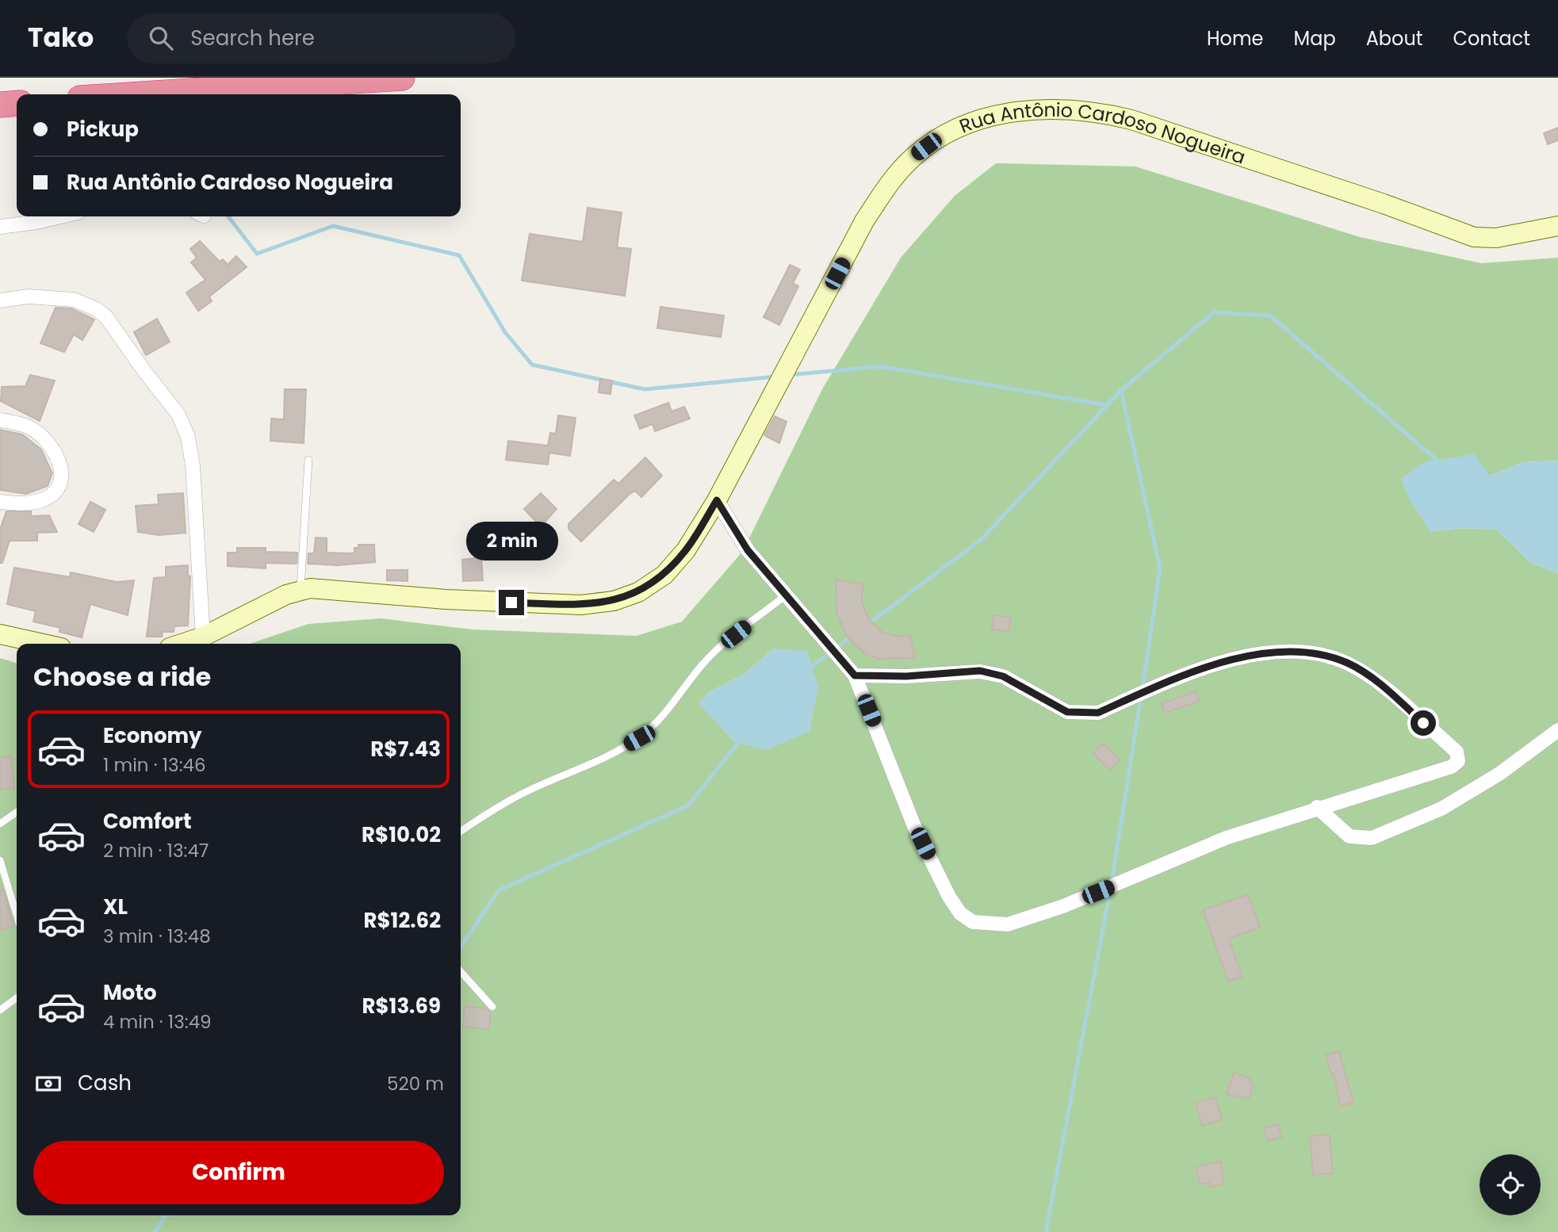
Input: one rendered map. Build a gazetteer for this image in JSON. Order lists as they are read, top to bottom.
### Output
{
  "streets": {
    "main road": ["Rua Antônio Cardoso Nogueira"]
  },
  "page": {
    "header": "Tako",
    "search": "Search here",
    "nav": [
      "Home",
      "Map",
      "About",
      "Contact"
    ],
    "banner": ["Pickup", "Rua Antônio Cardoso Nogueira"],
    "bubble": "2 min",
    "heading": "Choose a ride",
    "list": [
      {
        "name": "Economy",
        "note": "1 min · 13:46",
        "value": "R$7.43"
      },
      {
        "name": "Comfort",
        "note": "2 min · 13:47",
        "value": "R$10.02"
      },
      {
        "name": "XL",
        "note": "3 min · 13:48",
        "value": "R$12.62"
      },
      {
        "name": "Moto",
        "note": "4 min · 13:49",
        "value": "R$13.69"
      }
    ],
    "pay": ["Cash", "520 m"],
    "buttons": "Confirm"
  }
}
